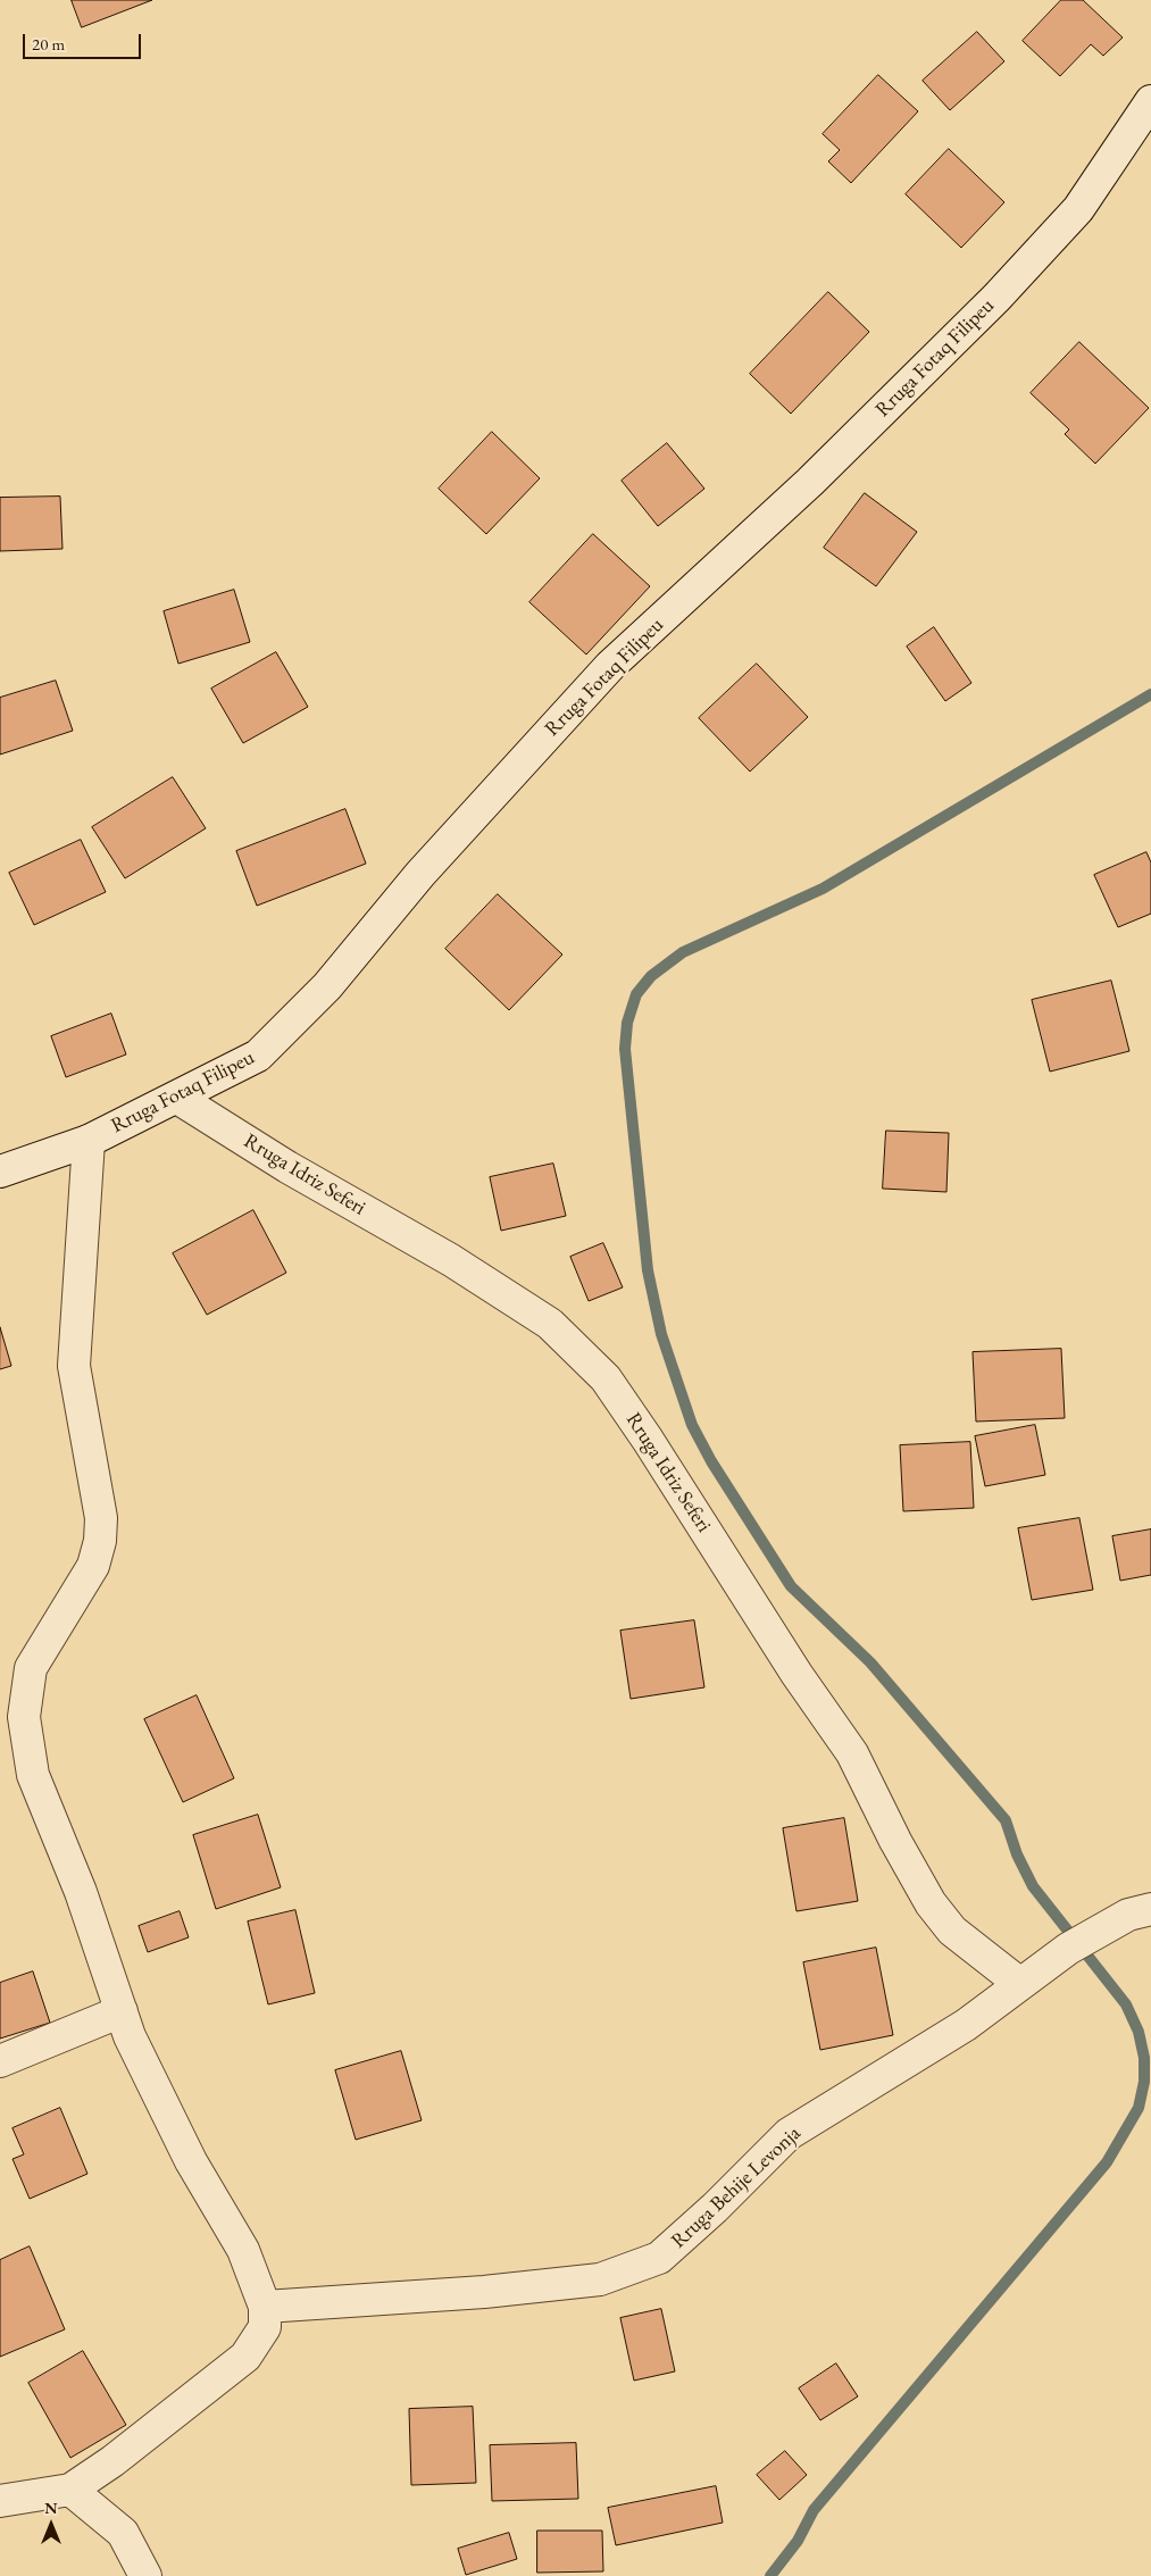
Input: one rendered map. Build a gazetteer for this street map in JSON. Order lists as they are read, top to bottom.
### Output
{
  "streets": {
    "street": ["Rruga Fotaq Filipeu", "Rruga Idriz Seferi", "Rruga Behije Levonja"]
  },
  "crossings": [
    ["Rruga Fotaq Filipeu", "Rruga Idriz Seferi"],
    ["Rruga Idriz Seferi", "Rruga Behije Levonja"]
  ],
  "scale_bar": "20 m",
  "north": "top"
}
